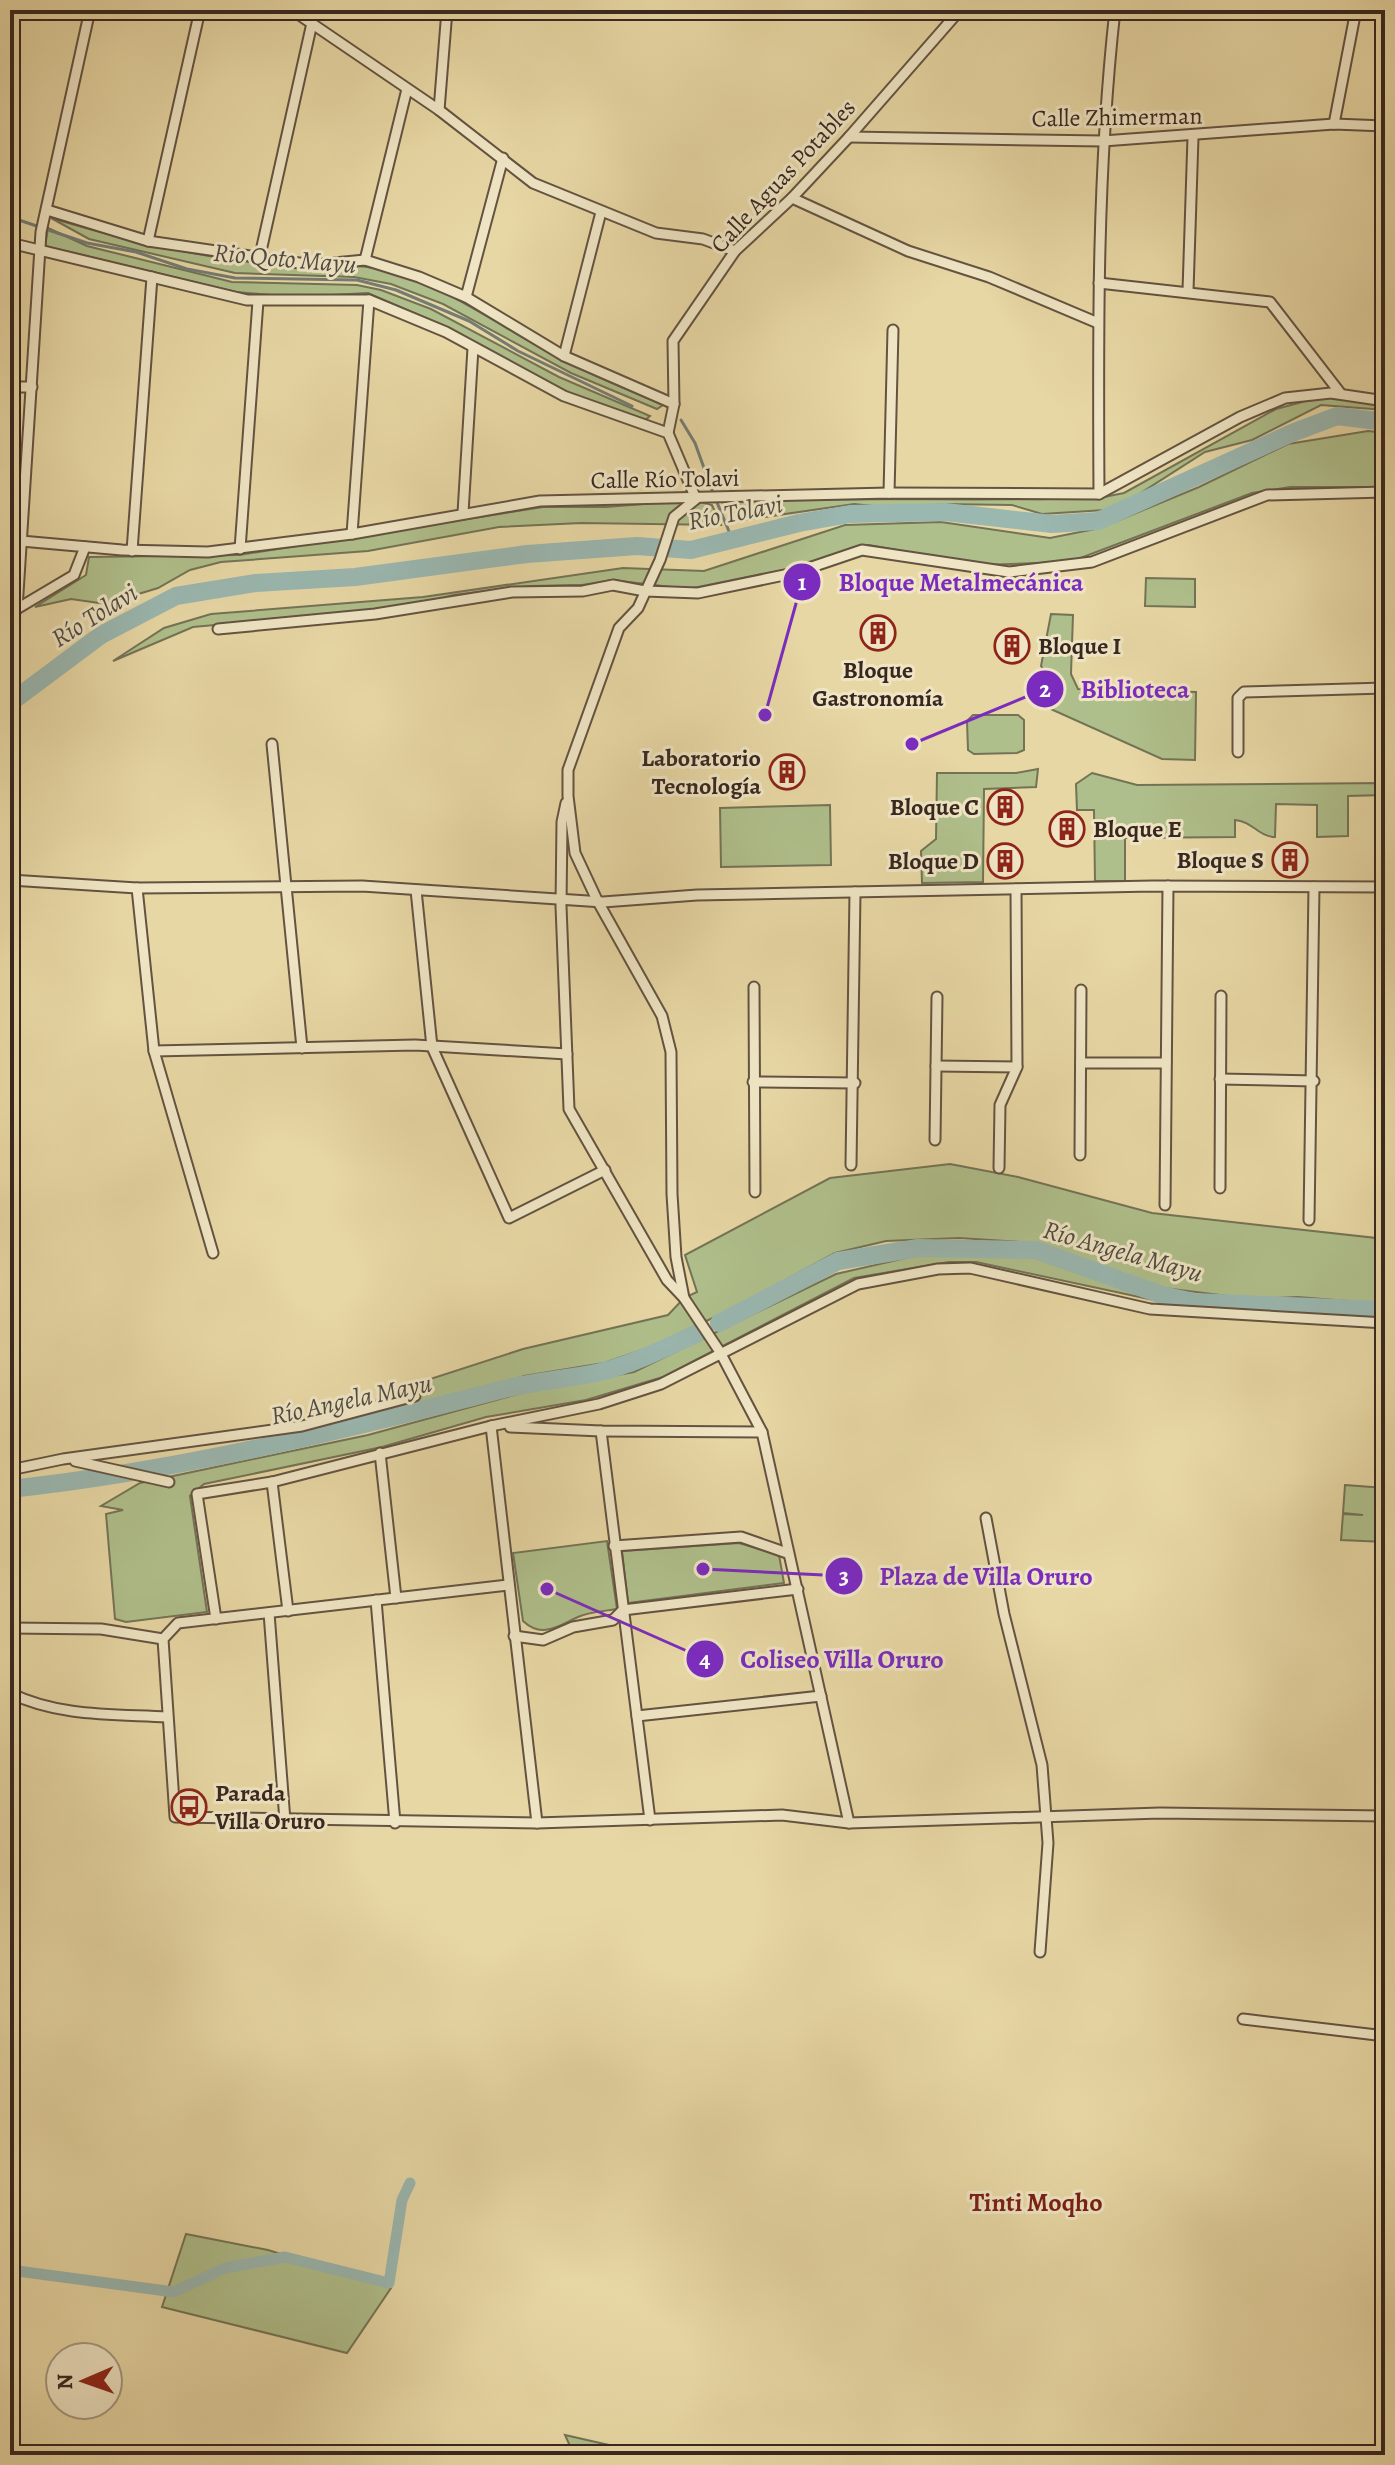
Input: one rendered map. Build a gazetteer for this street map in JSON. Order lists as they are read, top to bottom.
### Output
{
  "streets": {
    "street": ["Calle Zhimerman", "Calle Aguas Potables", "Calle Río Tolavi"]
  },
  "crossings": [
    ["Calle Zhimerman", "Calle Aguas Potables"]
  ],
  "districts": ["Tinti Moqho"],
  "water": ["Rio Qoto Mayu", "Río Tolavi", "Río Angela Mayu"],
  "places": {
    "building": [
      "Bloque Gastronomía",
      "Bloque I",
      "Laboratorio Tecnología",
      "Bloque C",
      "Bloque E",
      "Bloque S",
      "Bloque D"
    ],
    "other": [
      "Bloque Metalmecánica",
      "Biblioteca",
      "Plaza de Villa Oruro",
      "Coliseo Villa Oruro"
    ],
    "bus stop": ["Parada Villa Oruro"]
  },
  "north": "left"
}
